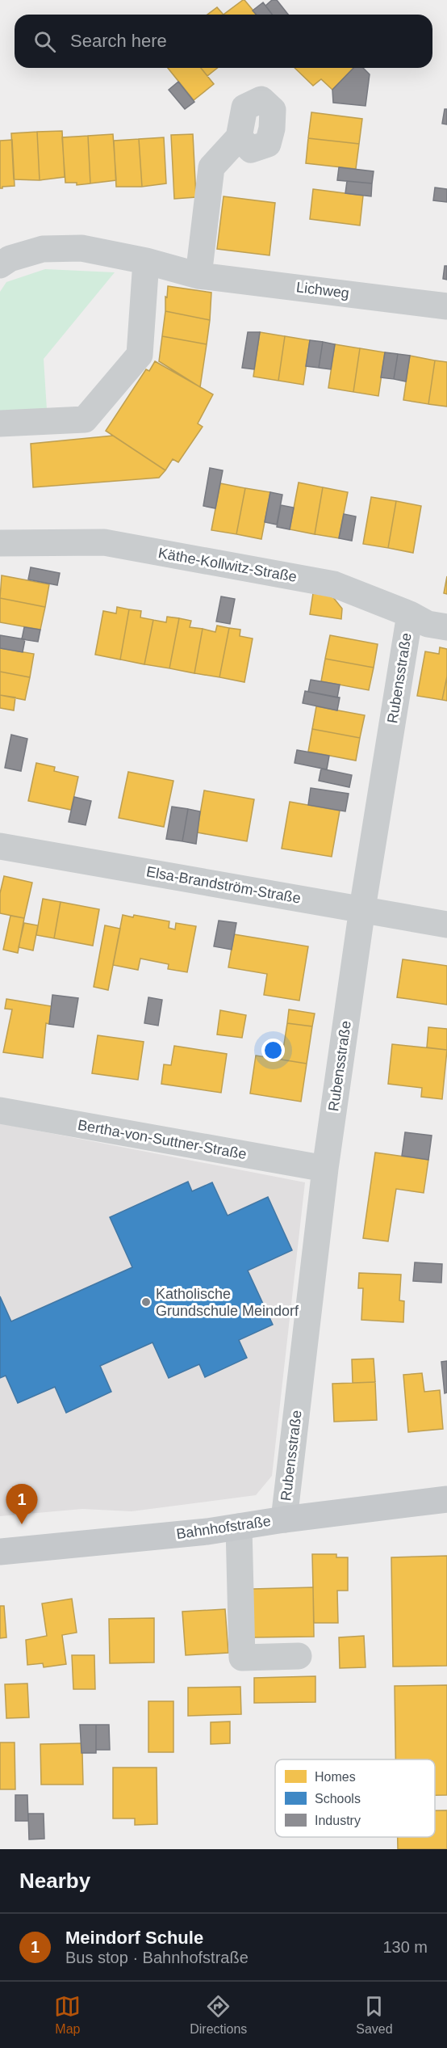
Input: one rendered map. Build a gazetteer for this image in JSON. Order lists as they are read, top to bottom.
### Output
{
  "streets": {
    "main road": ["Bahnhofstraße"],
    "street": [
      "Lichweg",
      "Käthe-Kollwitz-Straße",
      "Rubensstraße",
      "Elsa-Brandström-Straße",
      "Bertha-von-Suttner-Straße"
    ]
  },
  "crossings": [
    ["Käthe-Kollwitz-Straße", "Rubensstraße"],
    ["Rubensstraße", "Elsa-Brandström-Straße"],
    ["Rubensstraße", "Bertha-von-Suttner-Straße"],
    ["Rubensstraße", "Bahnhofstraße"]
  ],
  "places": ["Katholische Grundschule Meindorf"],
  "legend": ["Homes", "Schools", "Industry"],
  "page": {
    "search": "Search here",
    "pins": "1",
    "heading": "Nearby",
    "list": [
      {
        "mark": "1",
        "name": "Meindorf Schule",
        "note": "Bus stop · Bahnhofstraße",
        "value": "130 m"
      }
    ],
    "nav": ["Map", "Directions", "Saved"]
  }
}
